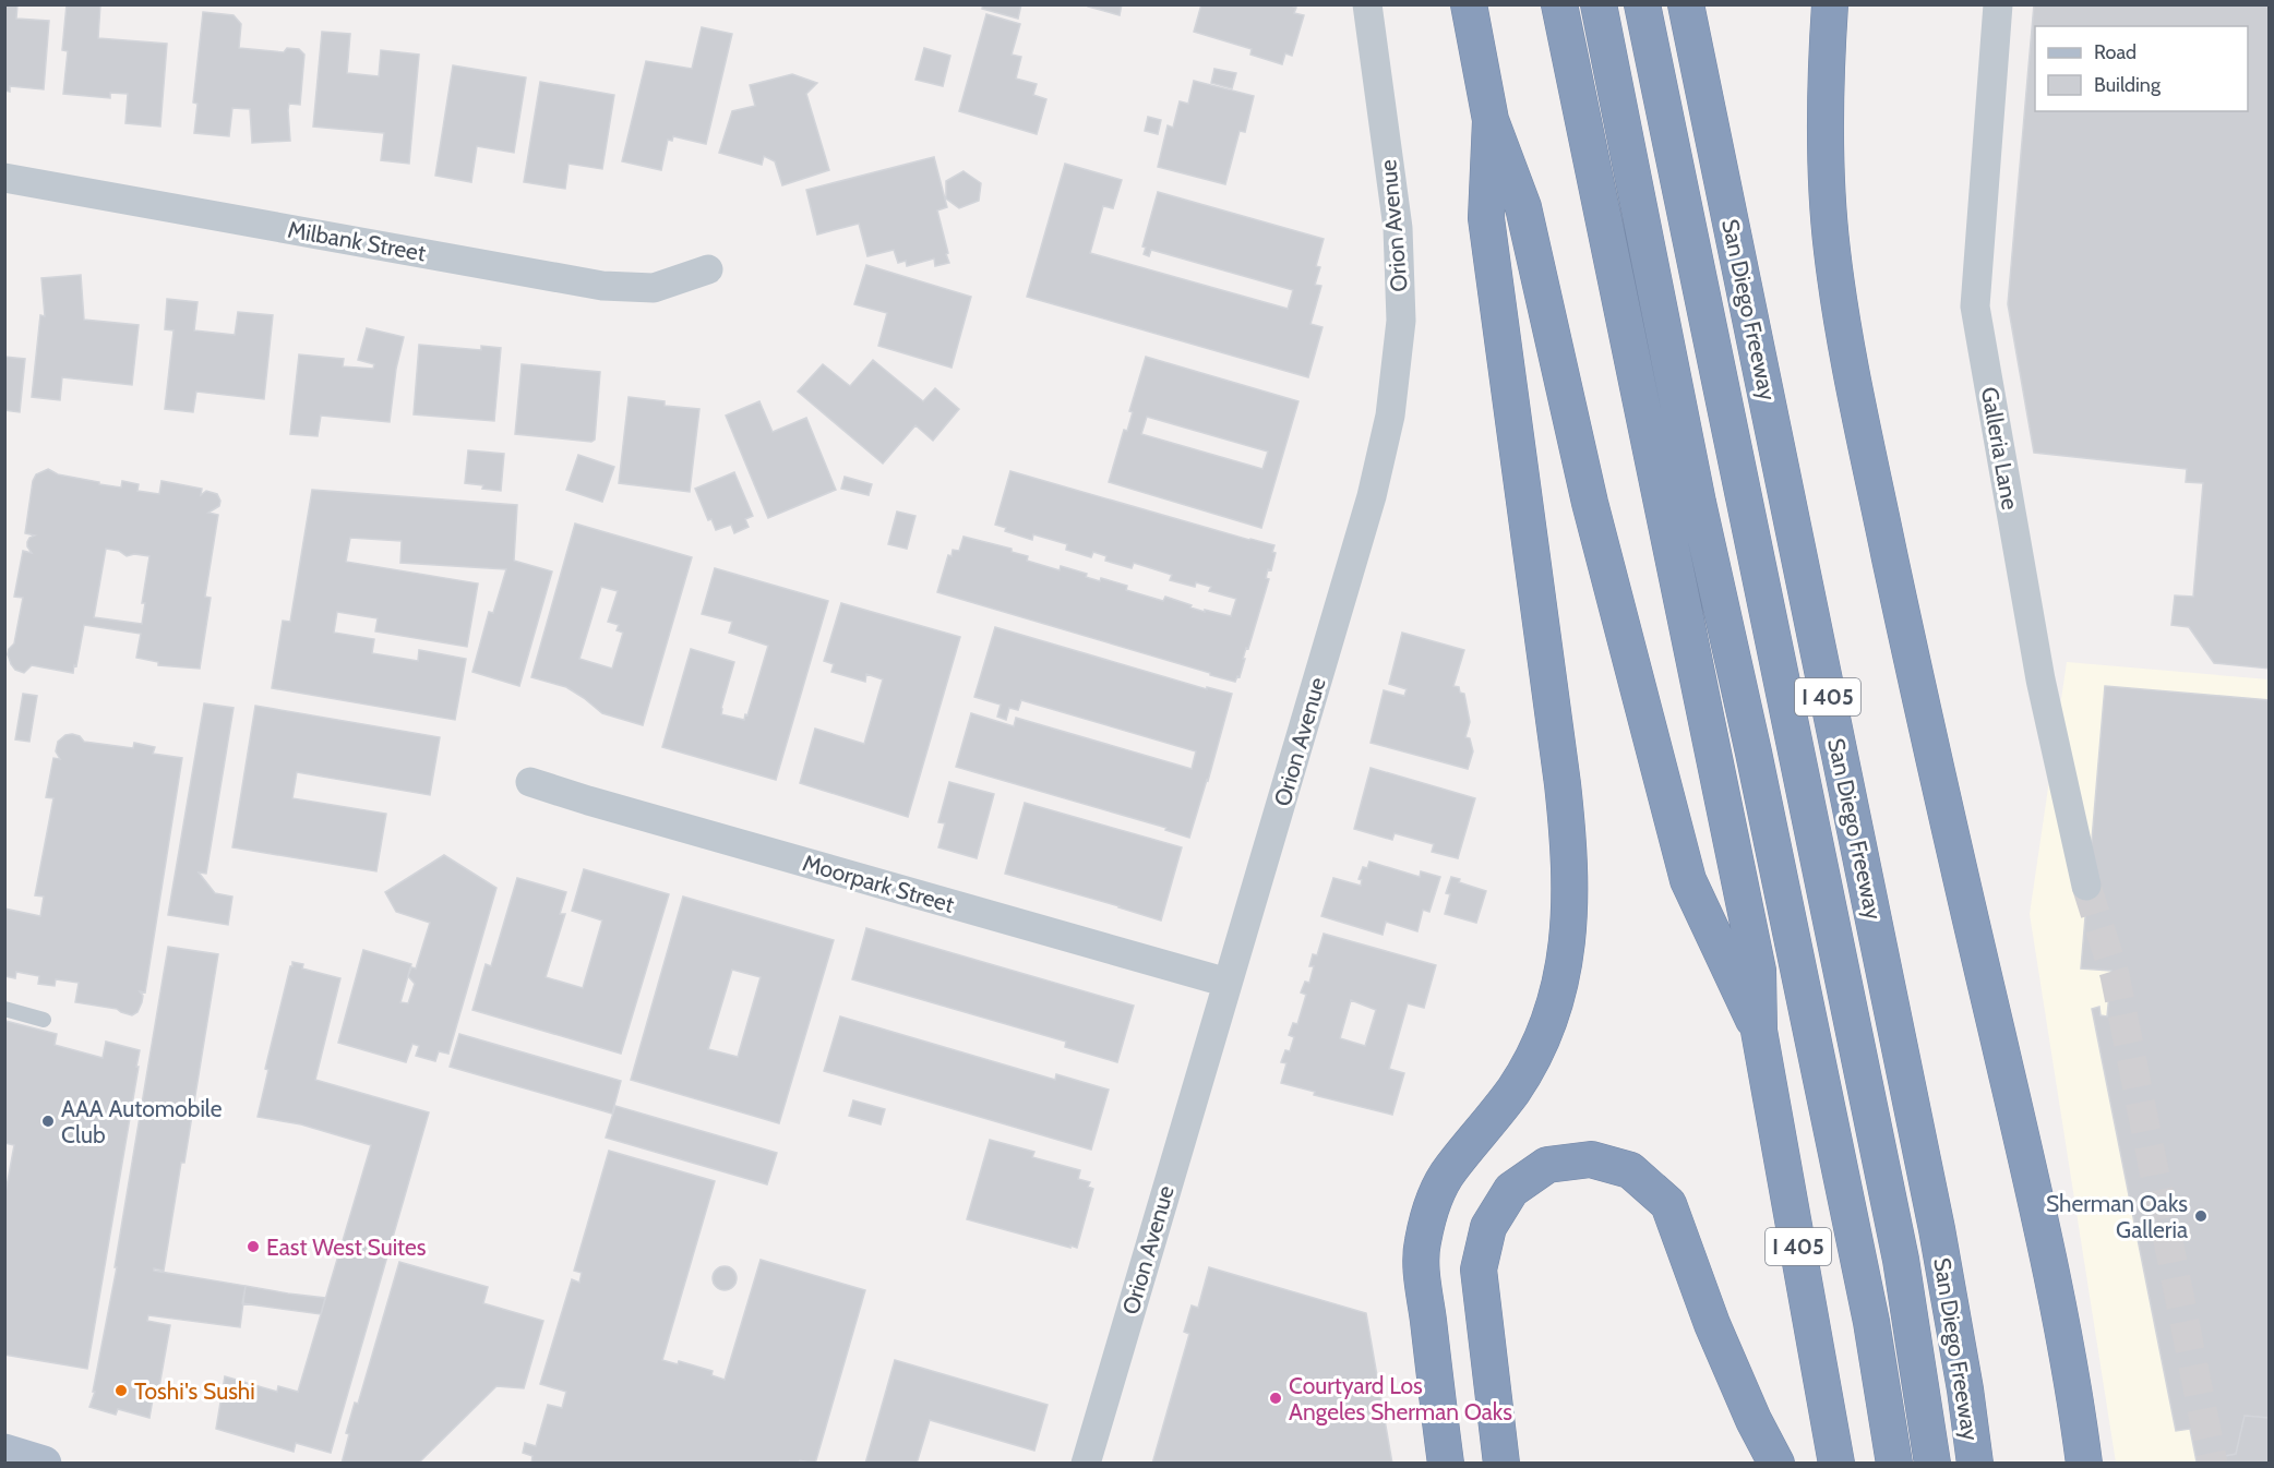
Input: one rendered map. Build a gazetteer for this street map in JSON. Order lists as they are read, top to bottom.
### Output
{
  "streets": {
    "highway": ["San Diego Freeway", "I 405"],
    "street": [
      "Orion Avenue",
      "Milbank Street",
      "Galleria Lane",
      "Moorpark Street"
    ]
  },
  "crossings": [
    ["Orion Avenue", "Moorpark Street"]
  ],
  "places": [
    "AAA Automobile Club",
    "Sherman Oaks Galleria",
    "East West Suites",
    "Toshi's Sushi",
    "Courtyard Los Angeles Sherman Oaks"
  ],
  "legend": ["Road", "Building"]
}
